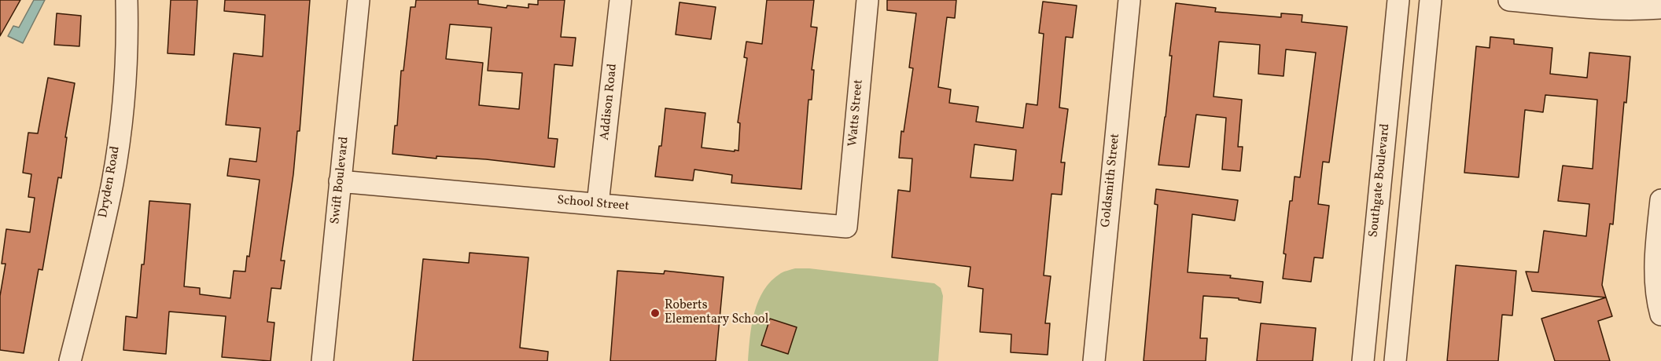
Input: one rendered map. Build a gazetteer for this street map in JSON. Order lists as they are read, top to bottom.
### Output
{
  "streets": {
    "street": [
      "Addison Road",
      "Watts Street",
      "Swift Boulevard",
      "Goldsmith Street",
      "Southgate Boulevard",
      "Dryden Road",
      "School Street"
    ]
  },
  "crossings": [
    ["Addison Road", "School Street"],
    ["Watts Street", "School Street"],
    ["Swift Boulevard", "School Street"]
  ],
  "places": ["Roberts Elementary School"]
}
